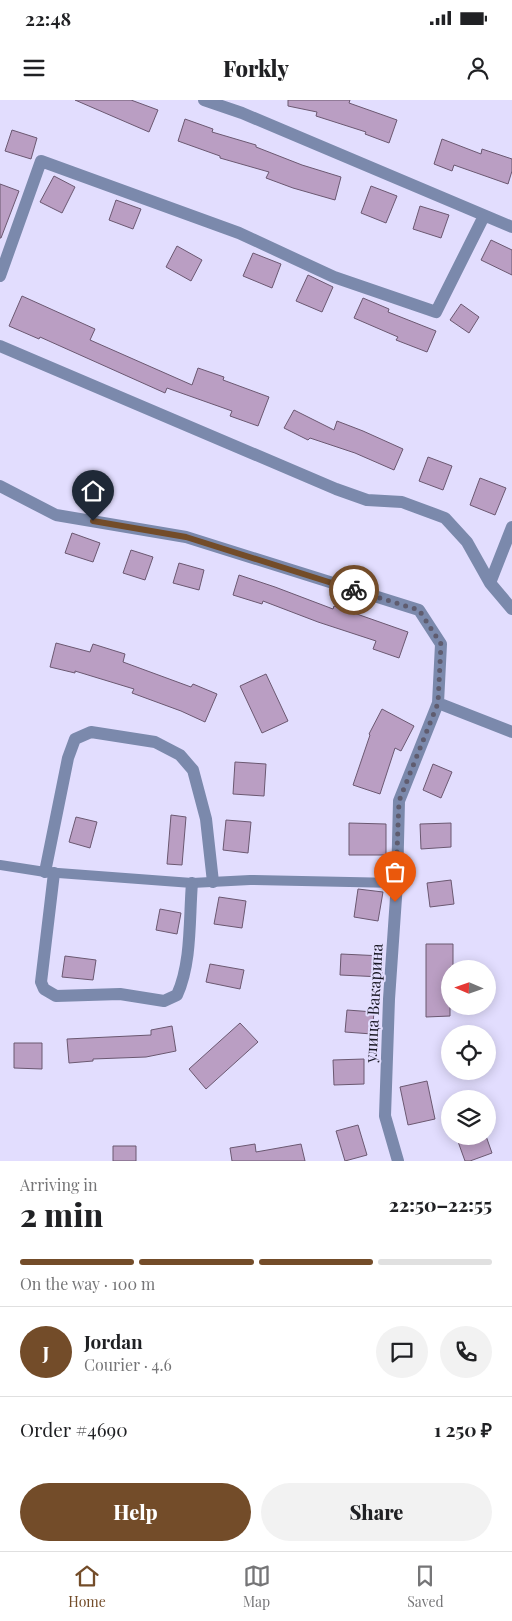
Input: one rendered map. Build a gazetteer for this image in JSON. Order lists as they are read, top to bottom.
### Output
{
  "streets": {
    "street": ["улица Вакарина"]
  },
  "north": "left",
  "page": {
    "status": "22:48",
    "header": "Forkly",
    "heading": ["2 min", "Arriving in", "22:50–22:55"],
    "panel": [
      "Jordan",
      "Courier · 4.6",
      "Order #4690",
      "1 250 ₽"
    ],
    "bar": "On the way · 100 m",
    "round": "J",
    "buttons": ["Help", "Share"],
    "tabs": ["Home", "Map", "Saved"]
  }
}
